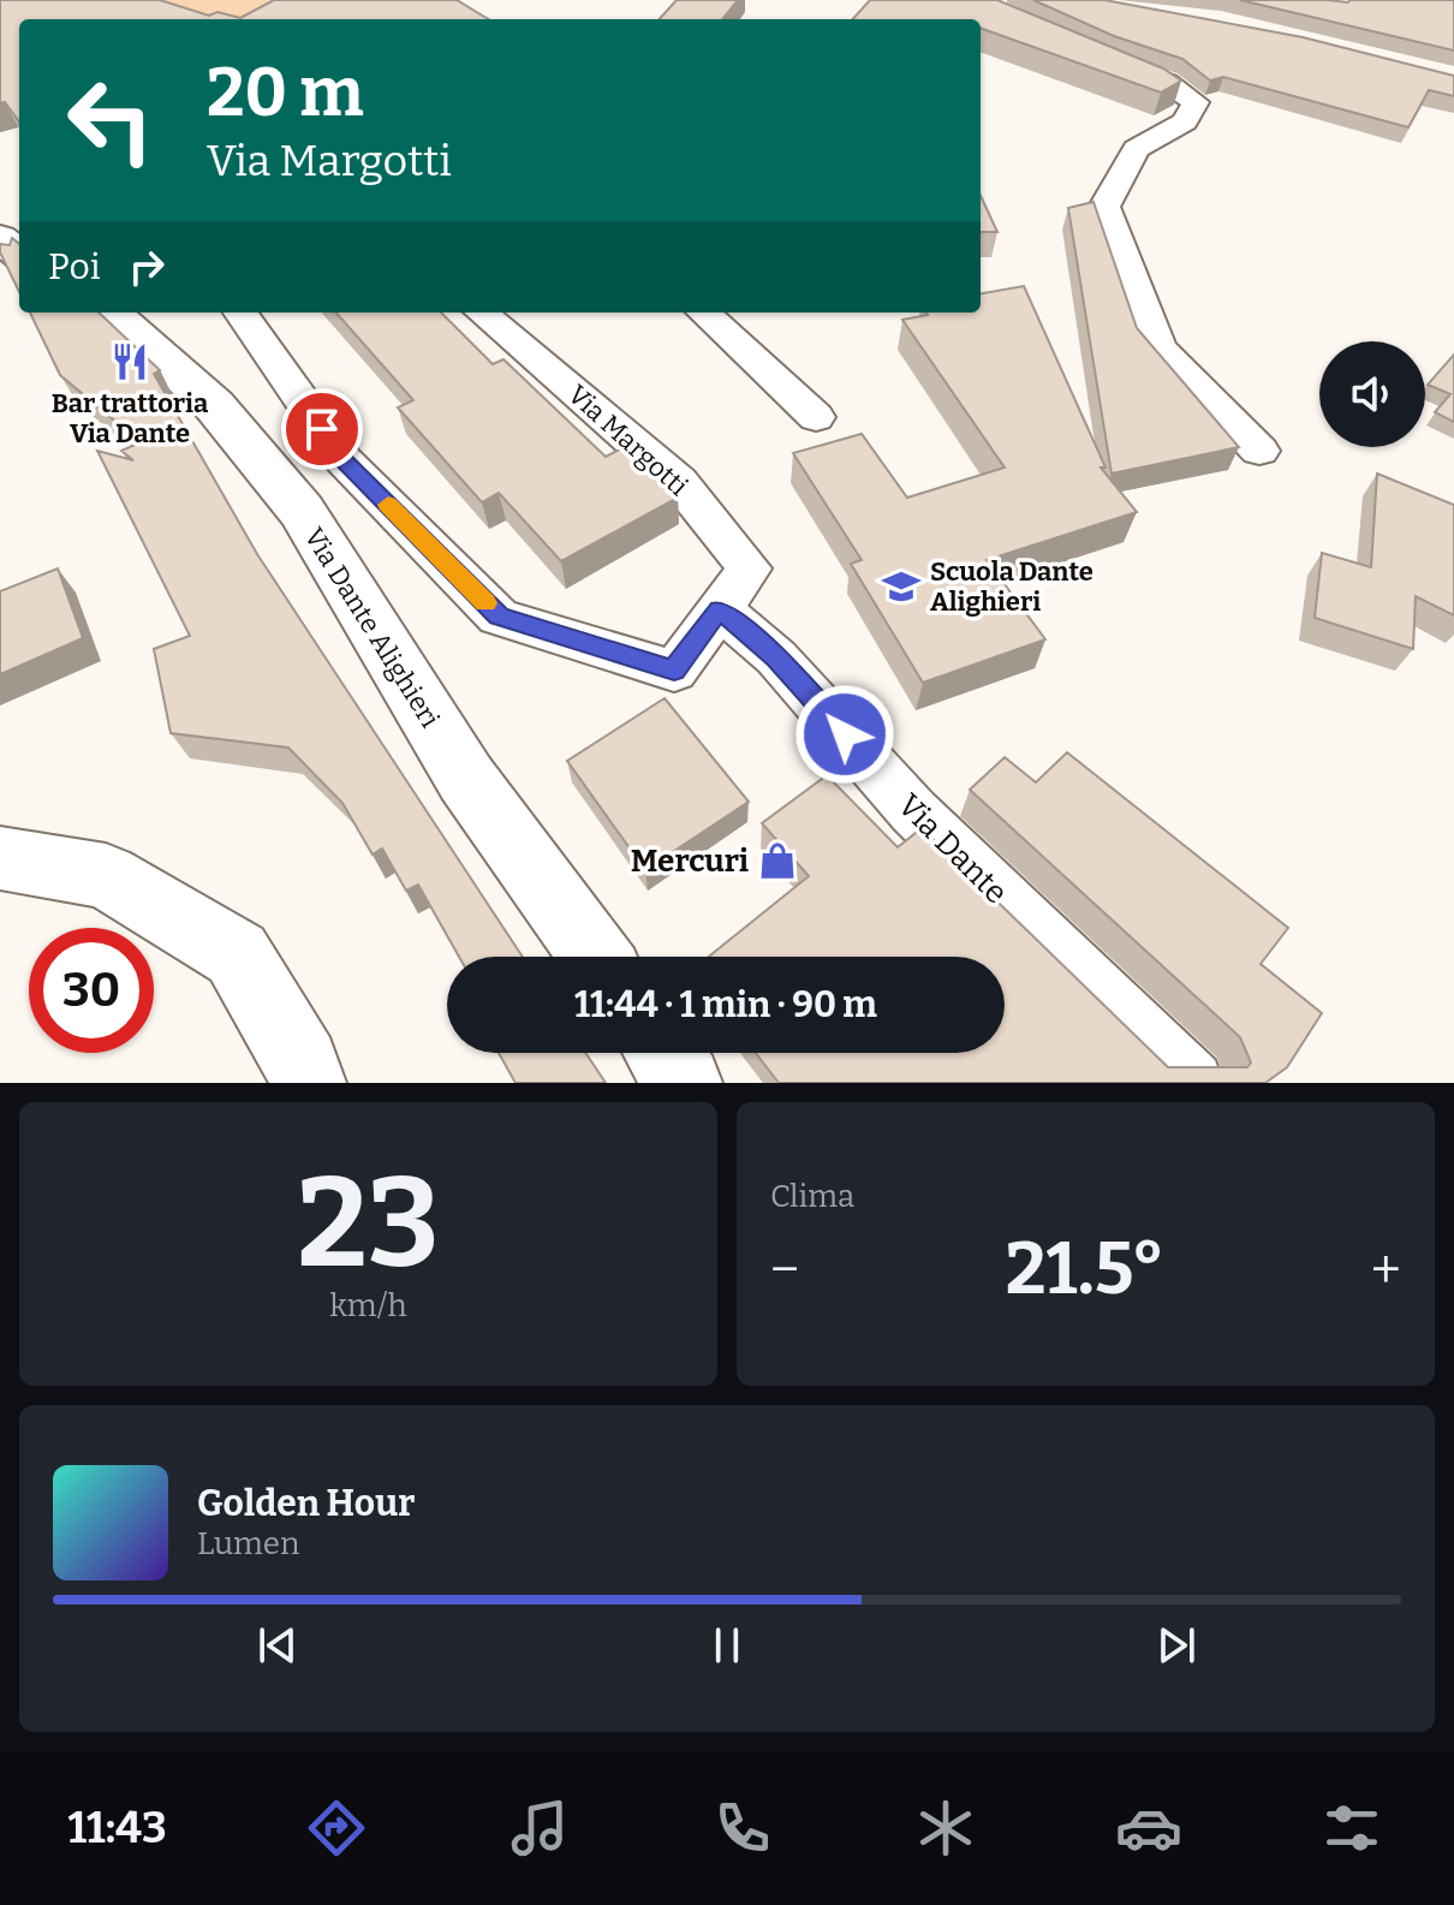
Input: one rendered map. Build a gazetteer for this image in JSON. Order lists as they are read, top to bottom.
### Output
{
  "streets": {
    "street": ["Via Margotti", "Via Dante Alighieri", "Via Dante"]
  },
  "crossings": [
    ["Via Margotti", "Via Dante"]
  ],
  "places": {
    "restaurant": ["Bar trattoria Via Dante"],
    "school or university": ["Scuola Dante Alighieri"],
    "shop": ["Mercuri"]
  },
  "page": {
    "turn": ["20 m", "Via Margotti"],
    "then": "Poi",
    "limit": "30",
    "trip": "11:44 · 1 min · 90 m",
    "tile": [
      ["23", "km/h"],
      "Clima"
    ],
    "heat": ["−", "21.5°", "+"],
    "song": ["Golden Hour", "Lumen"],
    "tabs": "11:43"
  }
}
